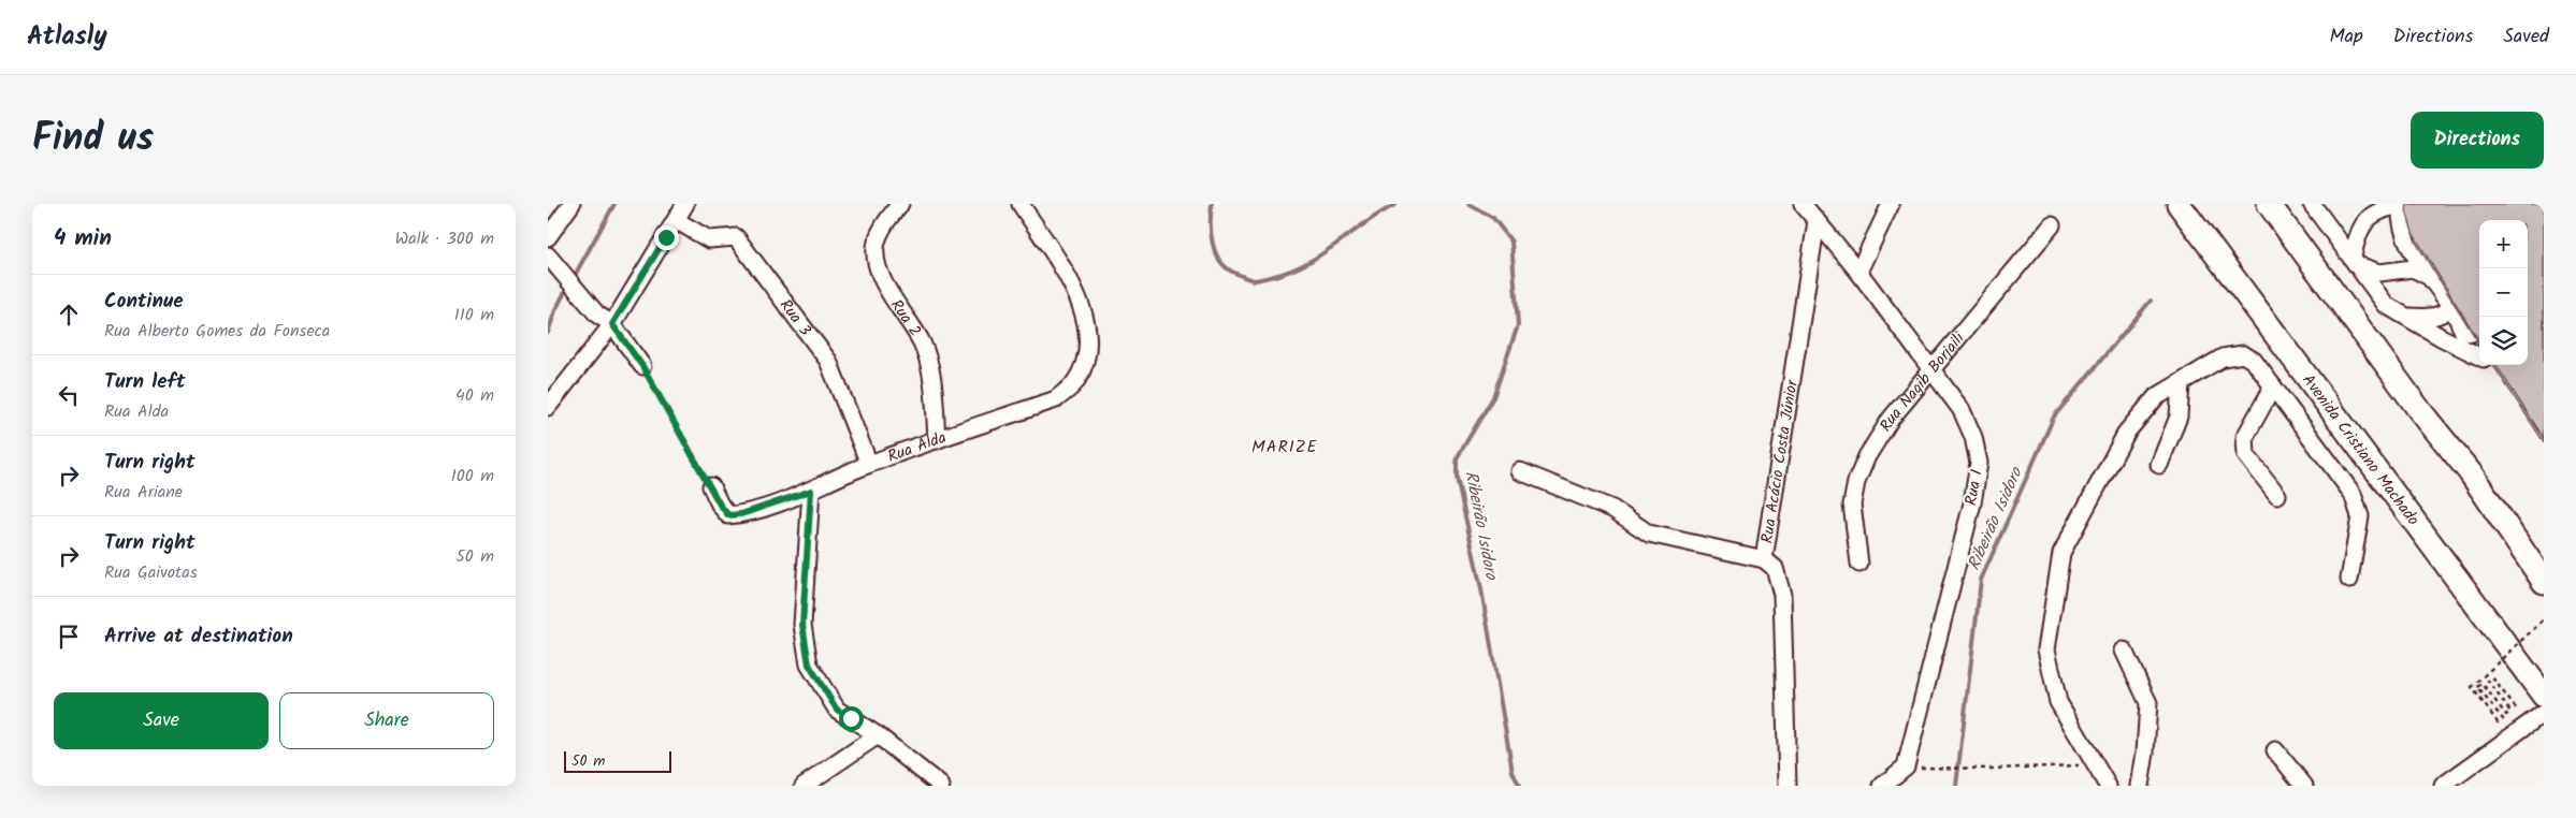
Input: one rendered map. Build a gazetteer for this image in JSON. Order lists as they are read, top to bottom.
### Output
{
  "streets": {
    "highway": ["Avenida Cristiano Machado"],
    "street": [
      "Rua 3",
      "Rua 2",
      "Rua Nagib Borjaili",
      "Rua Alda",
      "Rua Acácio Costa Júnior",
      "Rua 1"
    ]
  },
  "crossings": [
    ["Rua 3", "Rua Alda"],
    ["Rua 2", "Rua Alda"],
    ["Rua Nagib Borjaili", "Rua 1"],
    ["Rua Acácio Costa Júnior", "Rua 1"]
  ],
  "districts": ["MARIZE"],
  "water": ["Ribeirão Isidoro"],
  "scale_bar": "50 m",
  "page": {
    "header": "Atlasly",
    "nav": ["Map", "Directions", "Saved"],
    "title": "Find us",
    "buttons": [
      "Directions",
      ["Save", "Share"]
    ],
    "heading": ["4 min", "Walk · 300 m"],
    "map_buttons": ["+", "−"],
    "list": [
      ["Continue", "Rua Alberto Gomes da Fonseca", "110 m"],
      ["Turn left", "Rua Alda", "40 m"],
      ["Turn right", "Rua Ariane", "100 m"],
      ["Turn right", "Rua Gaivotas", "50 m"],
      "Arrive at destination"
    ],
    "scale": "50 m"
  }
}
